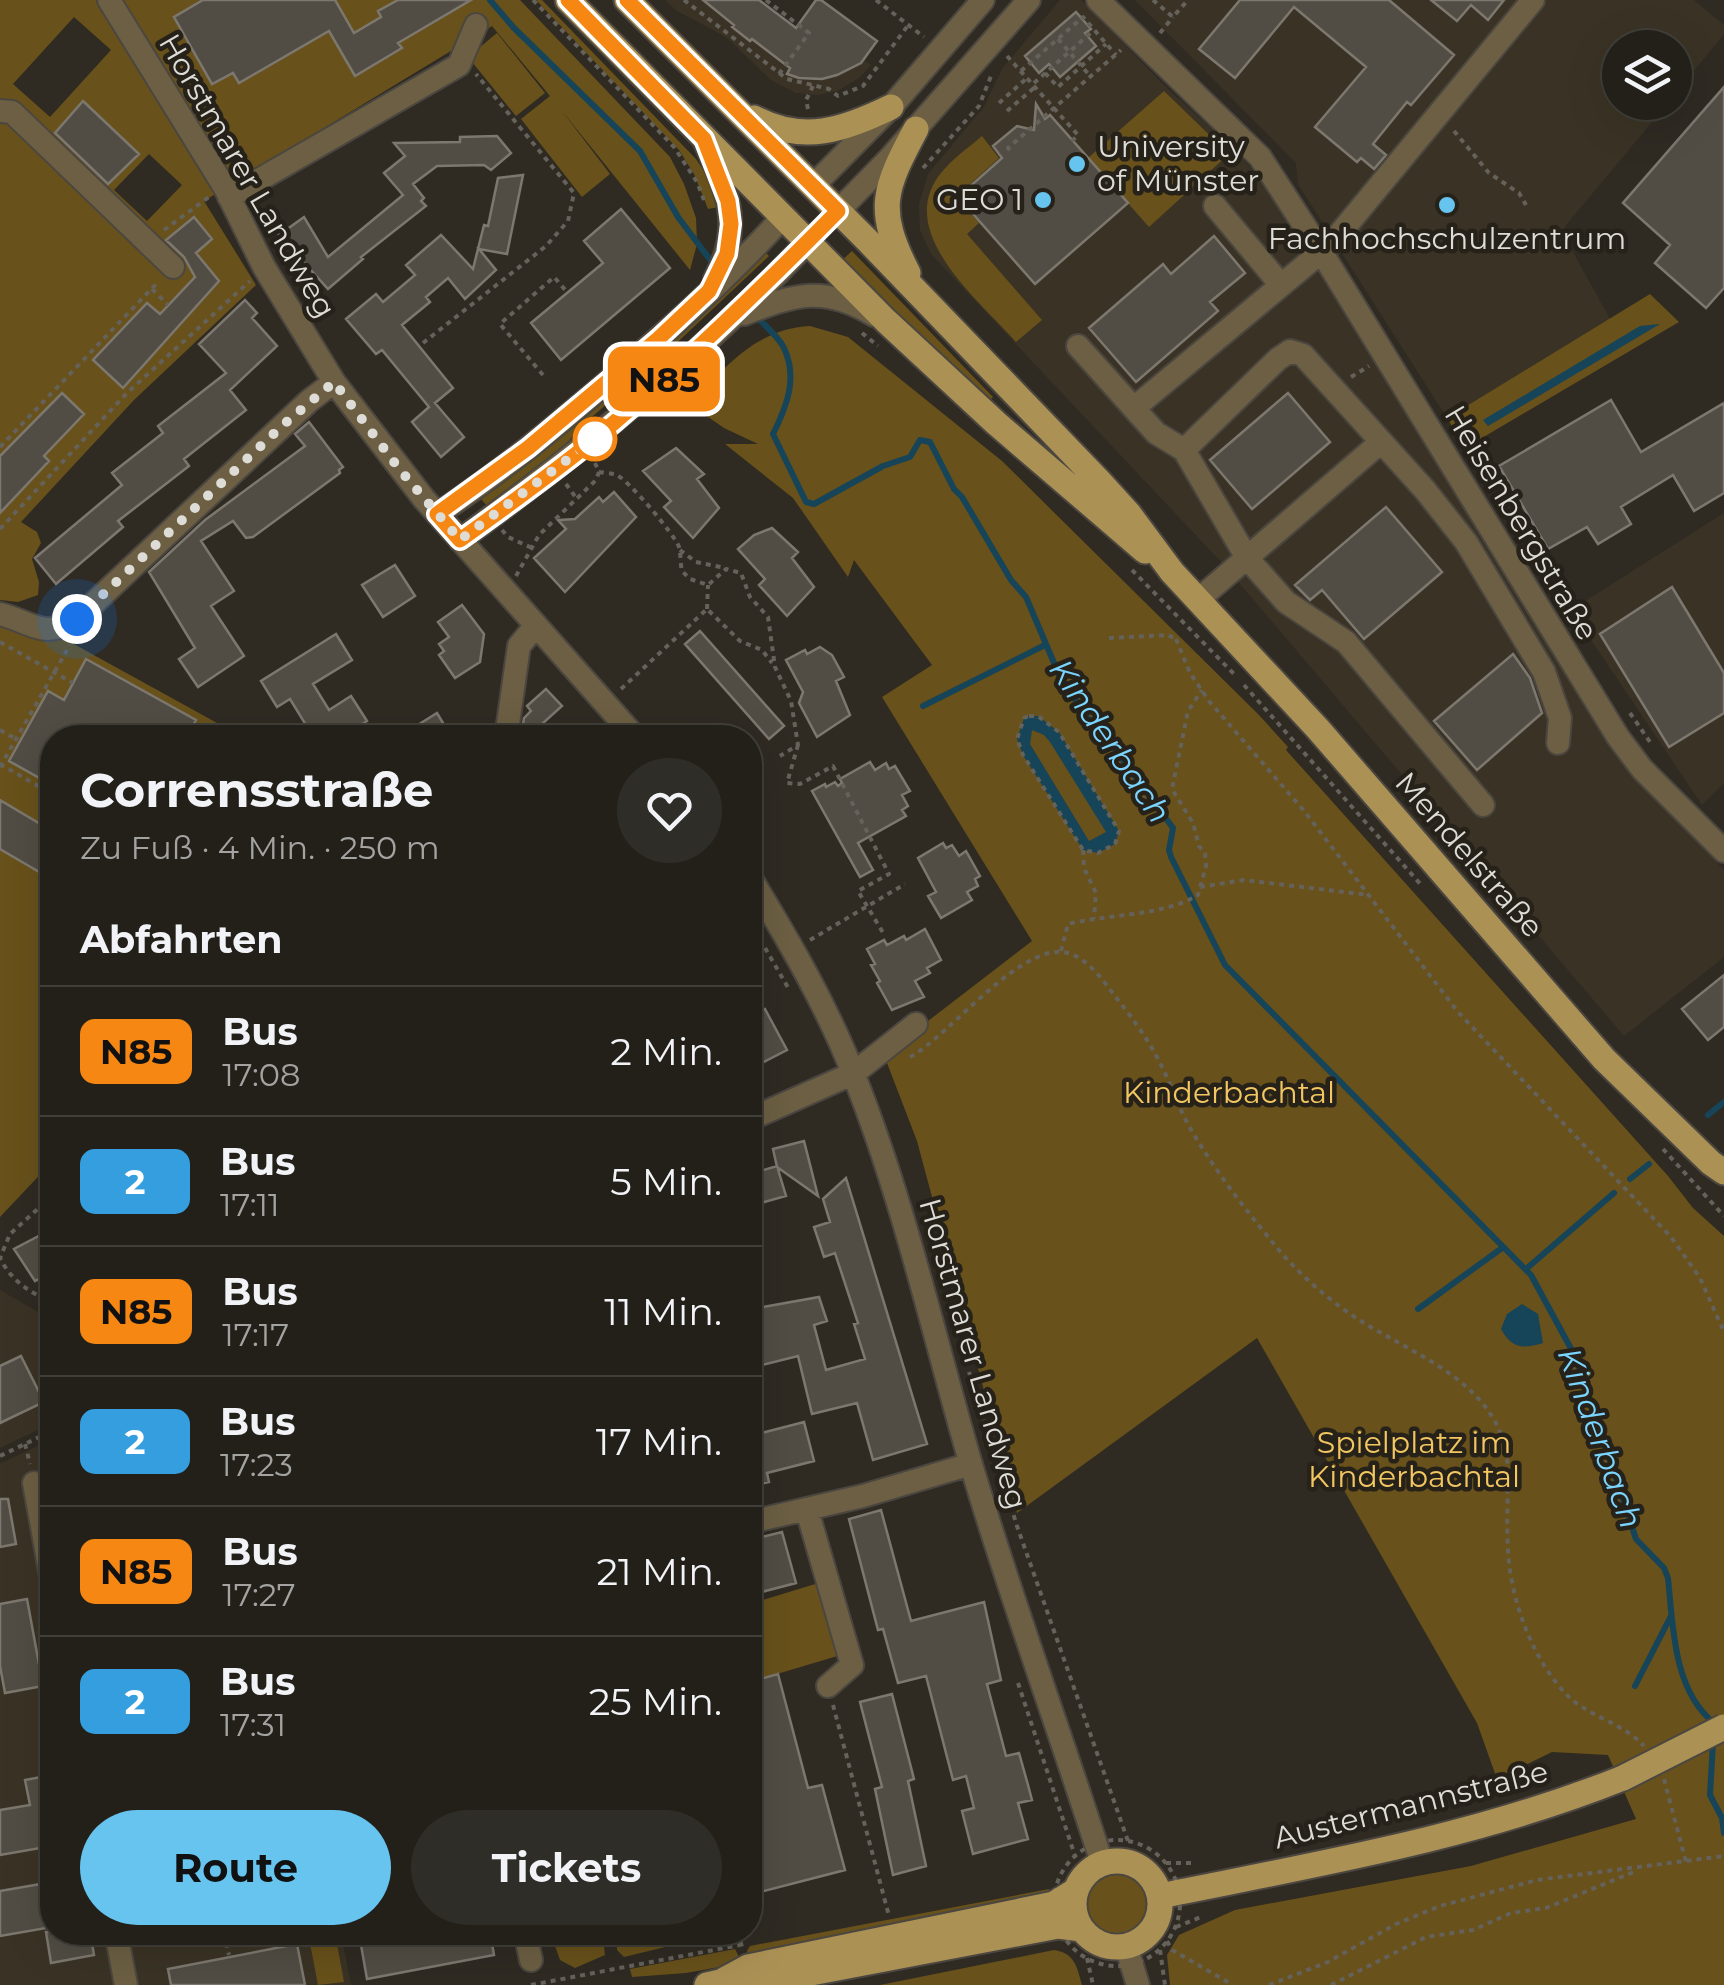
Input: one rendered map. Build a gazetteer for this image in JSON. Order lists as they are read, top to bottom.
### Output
{
  "streets": {
    "main road": ["Mendelstraße", "Austermannstraße"],
    "street": ["Horstmarer Landweg", "Heisenbergstraße"]
  },
  "crossings": [
    ["Horstmarer Landweg", "Austermannstraße"]
  ],
  "water": ["Kinderbach"],
  "parks": ["Kinderbachtal", "Spielplatz im Kinderbachtal"],
  "places": ["University of Münster", "GEO 1", "Fachhochschulzentrum"],
  "lines": ["bus line N85"],
  "page": {
    "on_map": "N85",
    "heading": [
      ["Corrensstraße", "Zu Fuß · 4 Min. · 250 m"],
      "Abfahrten"
    ],
    "list": [
      {
        "mark": "N85",
        "name": "Bus",
        "note": "17:08",
        "value": "2 Min."
      },
      {
        "mark": "2",
        "name": "Bus",
        "note": "17:11",
        "value": "5 Min."
      },
      {
        "mark": "N85",
        "name": "Bus",
        "note": "17:17",
        "value": "11 Min."
      },
      {
        "mark": "2",
        "name": "Bus",
        "note": "17:23",
        "value": "17 Min."
      },
      {
        "mark": "N85",
        "name": "Bus",
        "note": "17:27",
        "value": "21 Min."
      },
      {
        "mark": "2",
        "name": "Bus",
        "note": "17:31",
        "value": "25 Min."
      }
    ],
    "buttons": ["Route", "Tickets"]
  }
}
